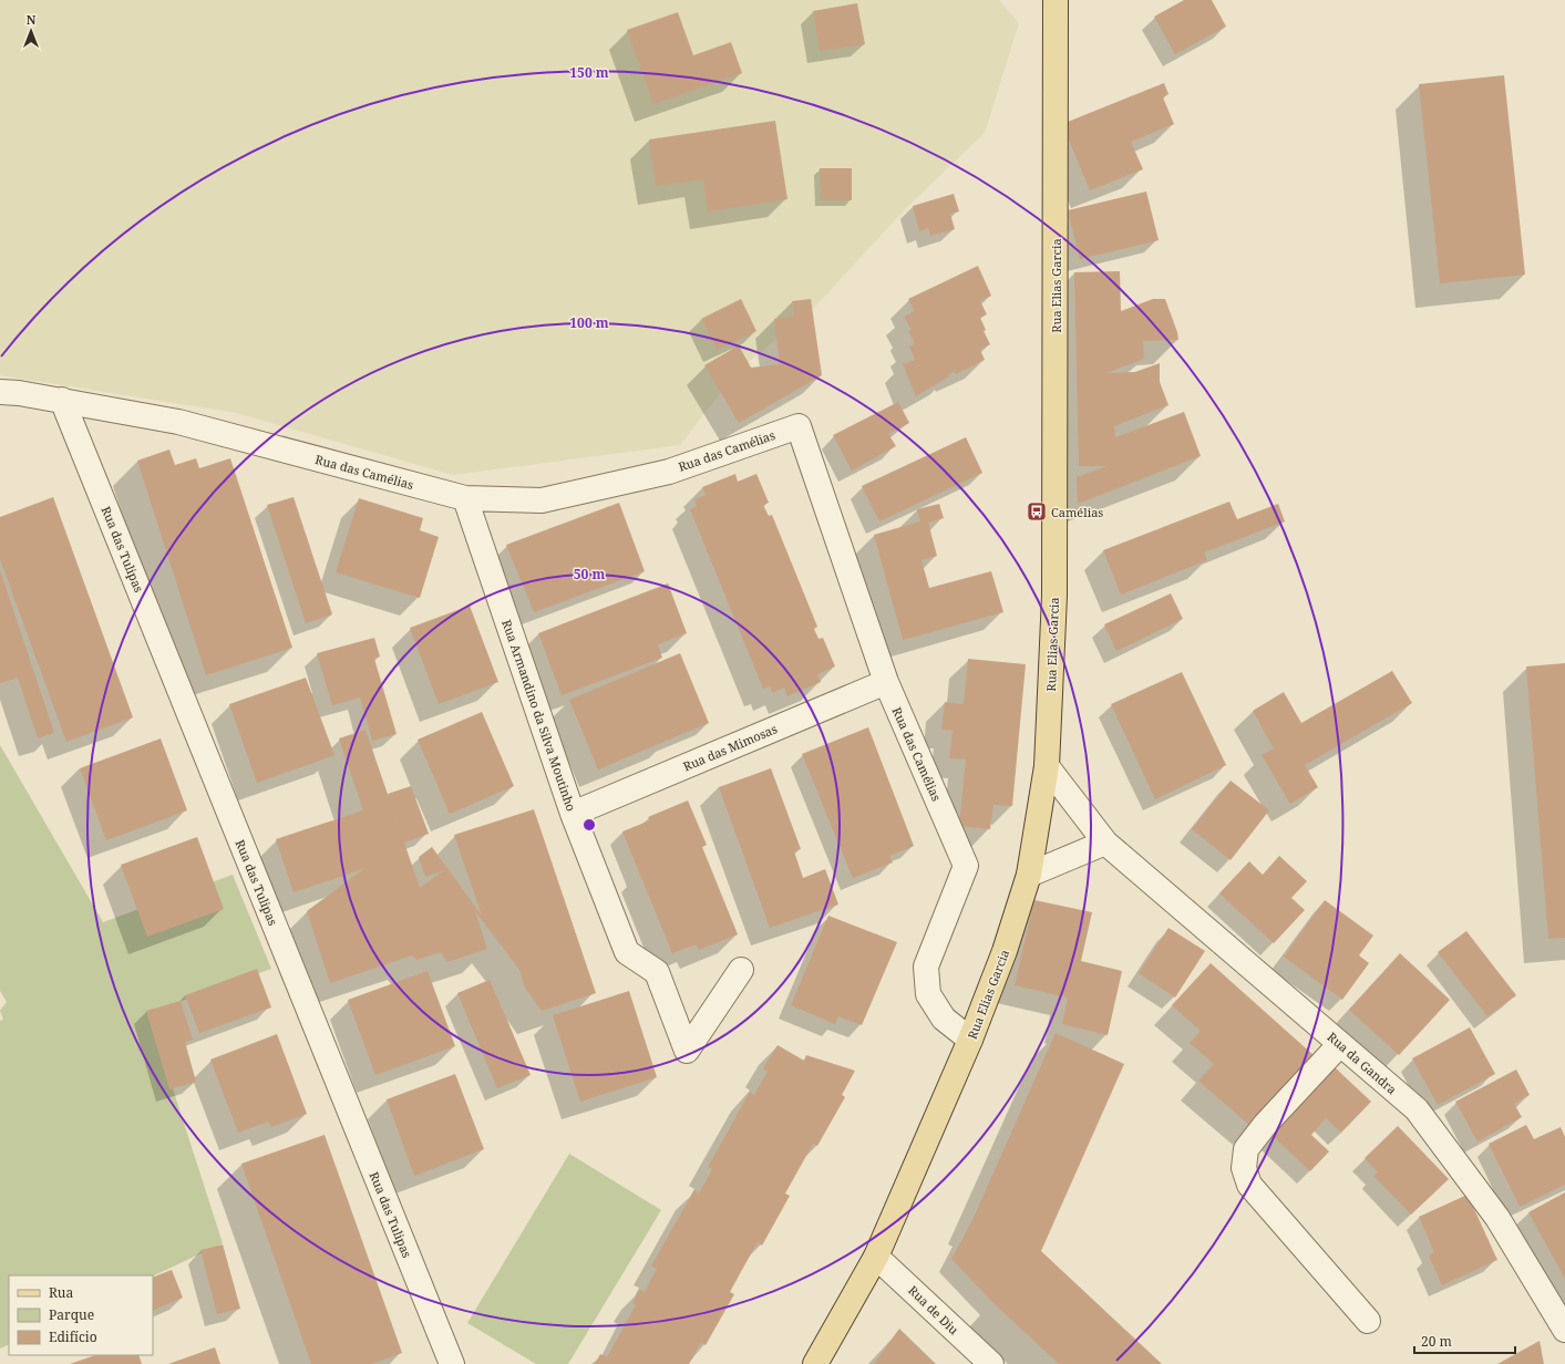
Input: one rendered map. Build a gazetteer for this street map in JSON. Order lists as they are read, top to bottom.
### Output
{
  "streets": {
    "main road": ["Rua Elias Garcia"],
    "street": [
      "Rua das Camélias",
      "Rua das Tulipas",
      "Rua Armandino da Silva Moutinho",
      "Rua das Mimosas",
      "Rua da Gandra",
      "Rua de Diu"
    ]
  },
  "crossings": [
    ["Rua Elias Garcia", "Rua das Camélias"],
    ["Rua Elias Garcia", "Rua da Gandra"],
    ["Rua Elias Garcia", "Rua de Diu"],
    ["Rua das Camélias", "Rua das Tulipas"],
    ["Rua das Camélias", "Rua Armandino da Silva Moutinho"],
    ["Rua das Camélias", "Rua das Mimosas"],
    ["Rua Armandino da Silva Moutinho", "Rua das Mimosas"]
  ],
  "places": {
    "bus stop": ["Camélias"]
  },
  "legend": ["Rua", "Parque", "Edifício"],
  "scale_bar": "20 m",
  "north": "top",
  "rings": ["150 m", "100 m", "50 m"]
}
